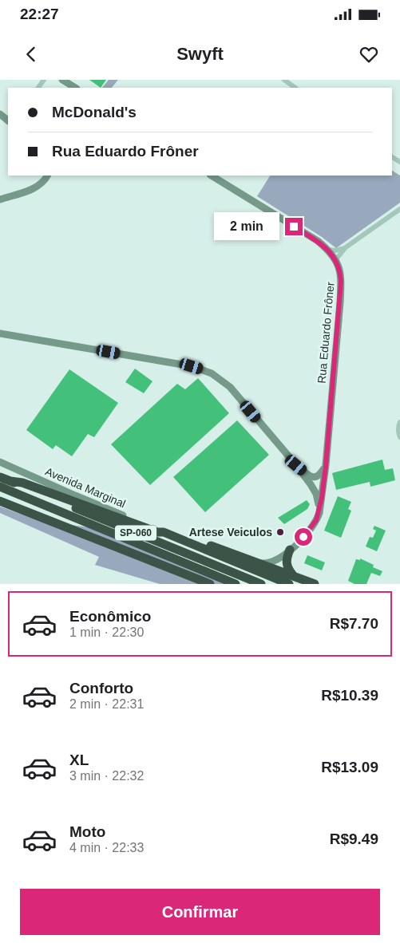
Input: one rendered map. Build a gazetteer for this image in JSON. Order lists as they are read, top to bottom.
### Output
{
  "streets": {
    "highway": ["SP-060"],
    "main road": ["Rua Eduardo Frôner", "Avenida Marginal"]
  },
  "crossings": [
    ["Avenida Marginal", "SP-060"]
  ],
  "places": ["Artese Veiculos"],
  "page": {
    "status": "22:27",
    "header": "Swyft",
    "banner": ["McDonald's", "Rua Eduardo Frôner"],
    "bubble": "2 min",
    "list": [
      {
        "name": "Econômico",
        "note": "1 min · 22:30",
        "value": "R$7.70"
      },
      {
        "name": "Conforto",
        "note": "2 min · 22:31",
        "value": "R$10.39"
      },
      {
        "name": "XL",
        "note": "3 min · 22:32",
        "value": "R$13.09"
      },
      {
        "name": "Moto",
        "note": "4 min · 22:33",
        "value": "R$9.49"
      }
    ],
    "buttons": "Confirmar"
  }
}
